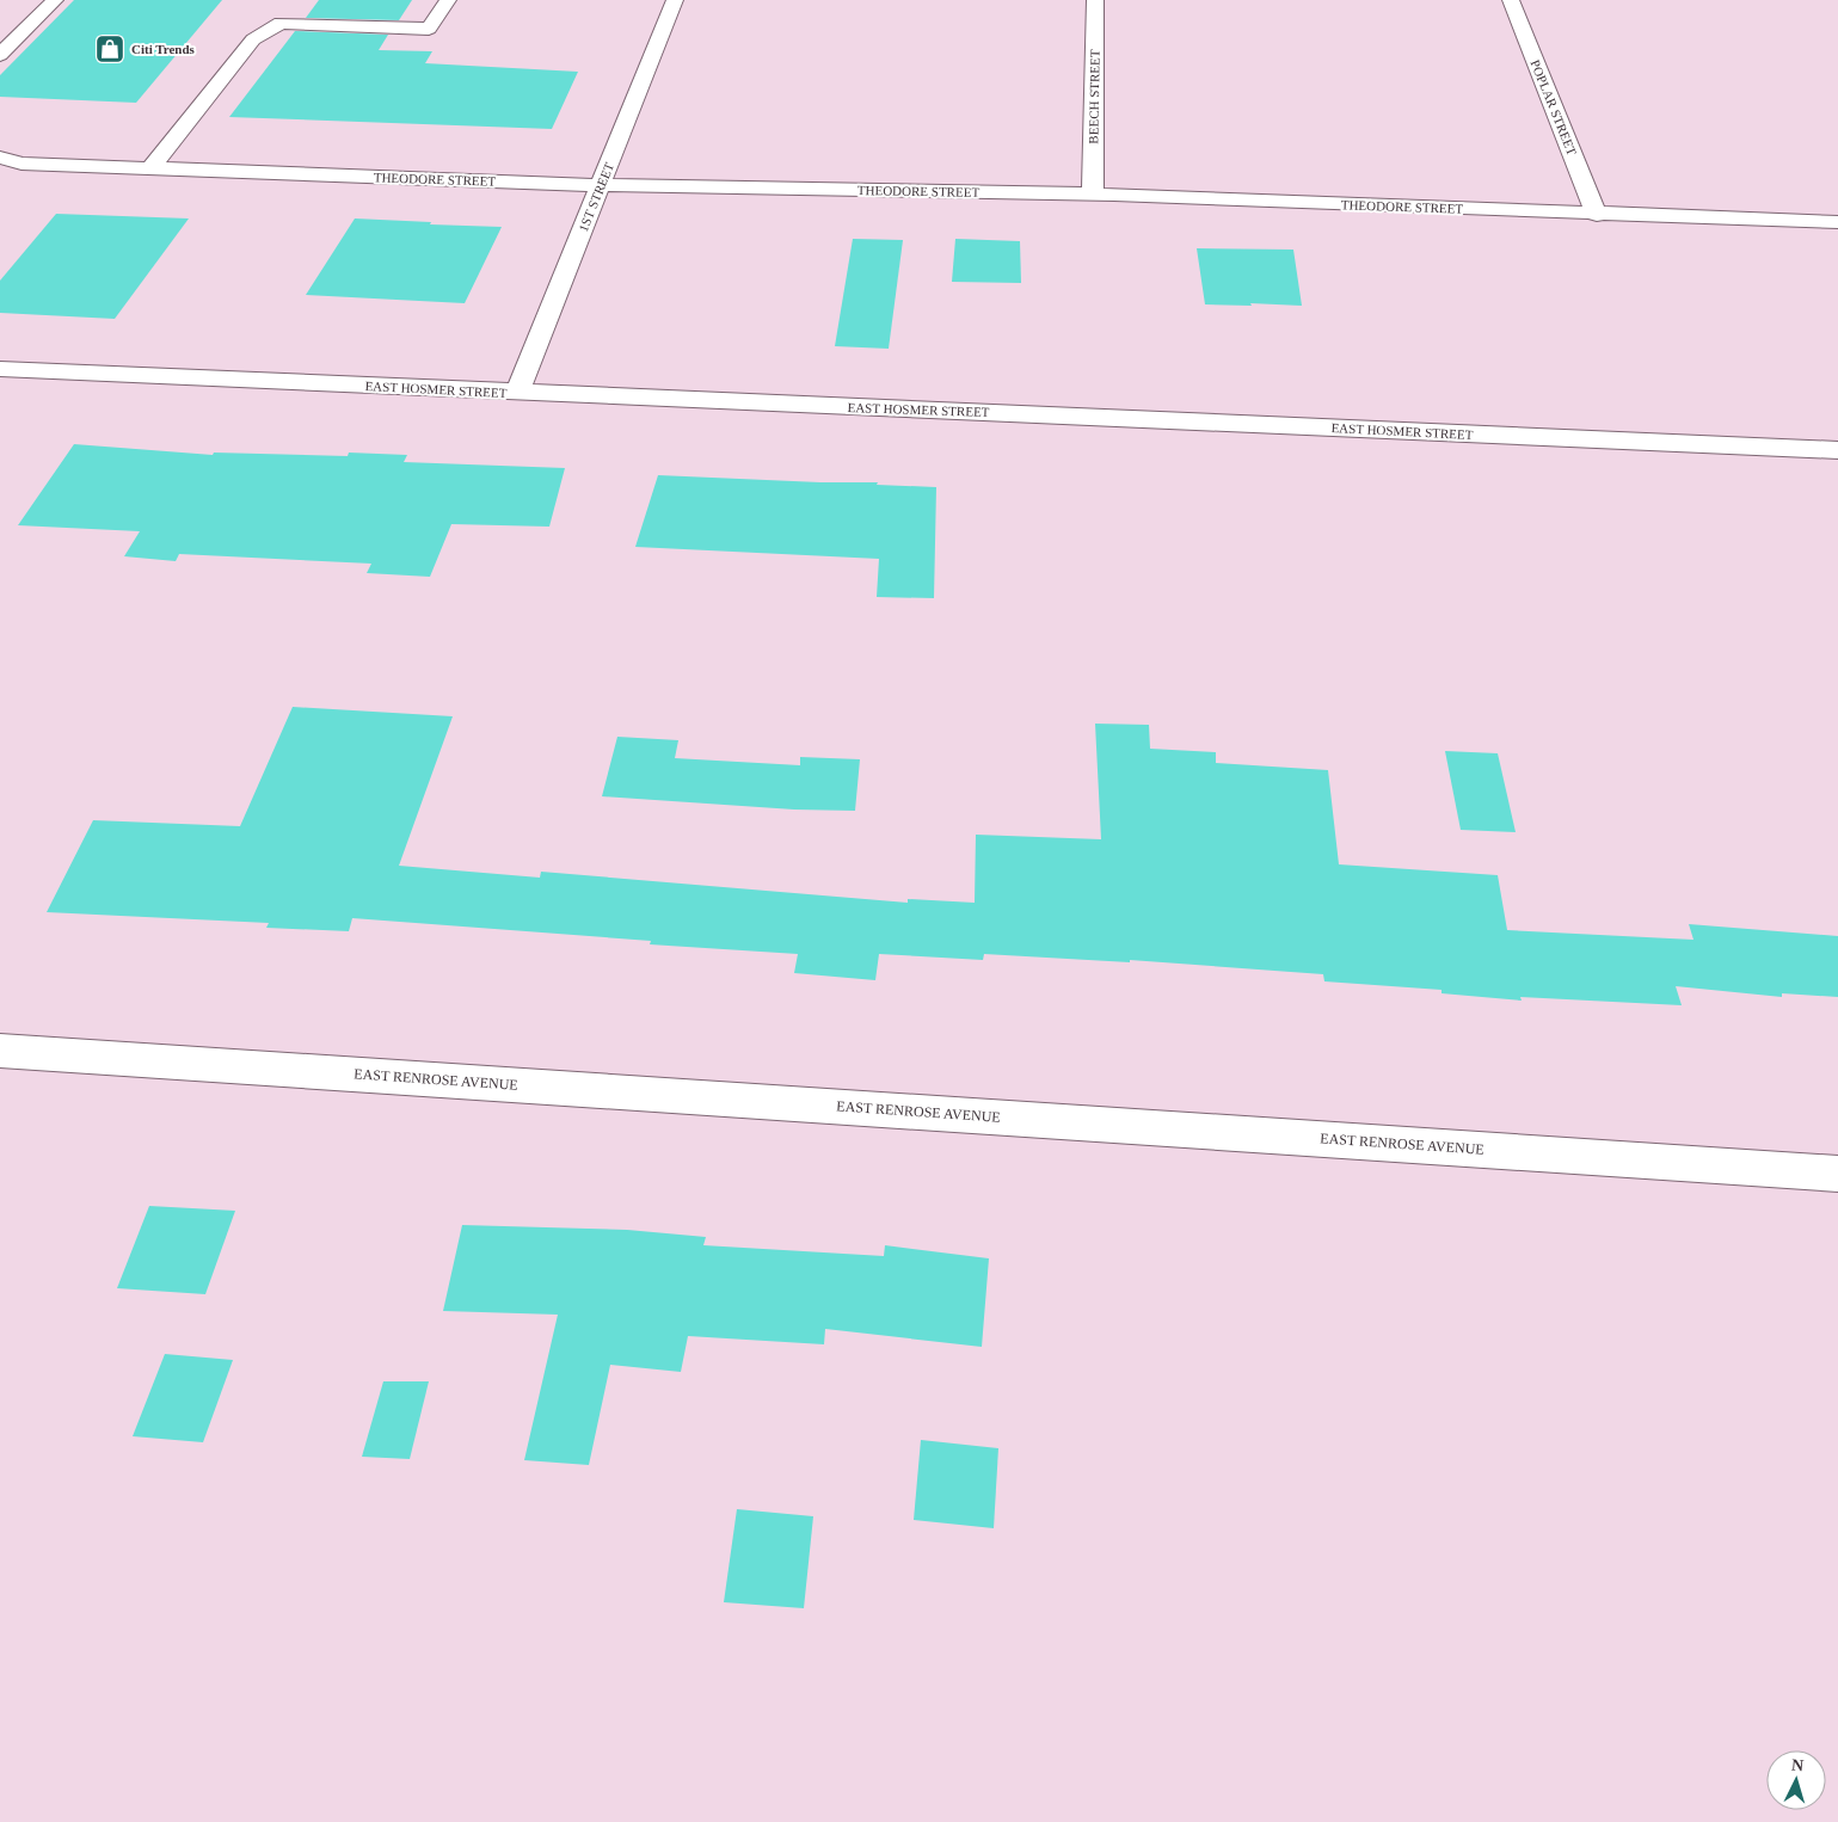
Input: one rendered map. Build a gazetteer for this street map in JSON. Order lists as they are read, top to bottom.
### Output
{
  "streets": {
    "street": [
      "BEECH STREET",
      "POPLAR STREET",
      "THEODORE STREET",
      "1ST STREET",
      "EAST HOSMER STREET",
      "EAST RENROSE AVENUE"
    ]
  },
  "crossings": [
    ["BEECH STREET", "THEODORE STREET"],
    ["POPLAR STREET", "THEODORE STREET"],
    ["THEODORE STREET", "1ST STREET"],
    ["1ST STREET", "EAST HOSMER STREET"]
  ],
  "places": {
    "shop": ["Citi Trends"]
  },
  "north": "top"
}
